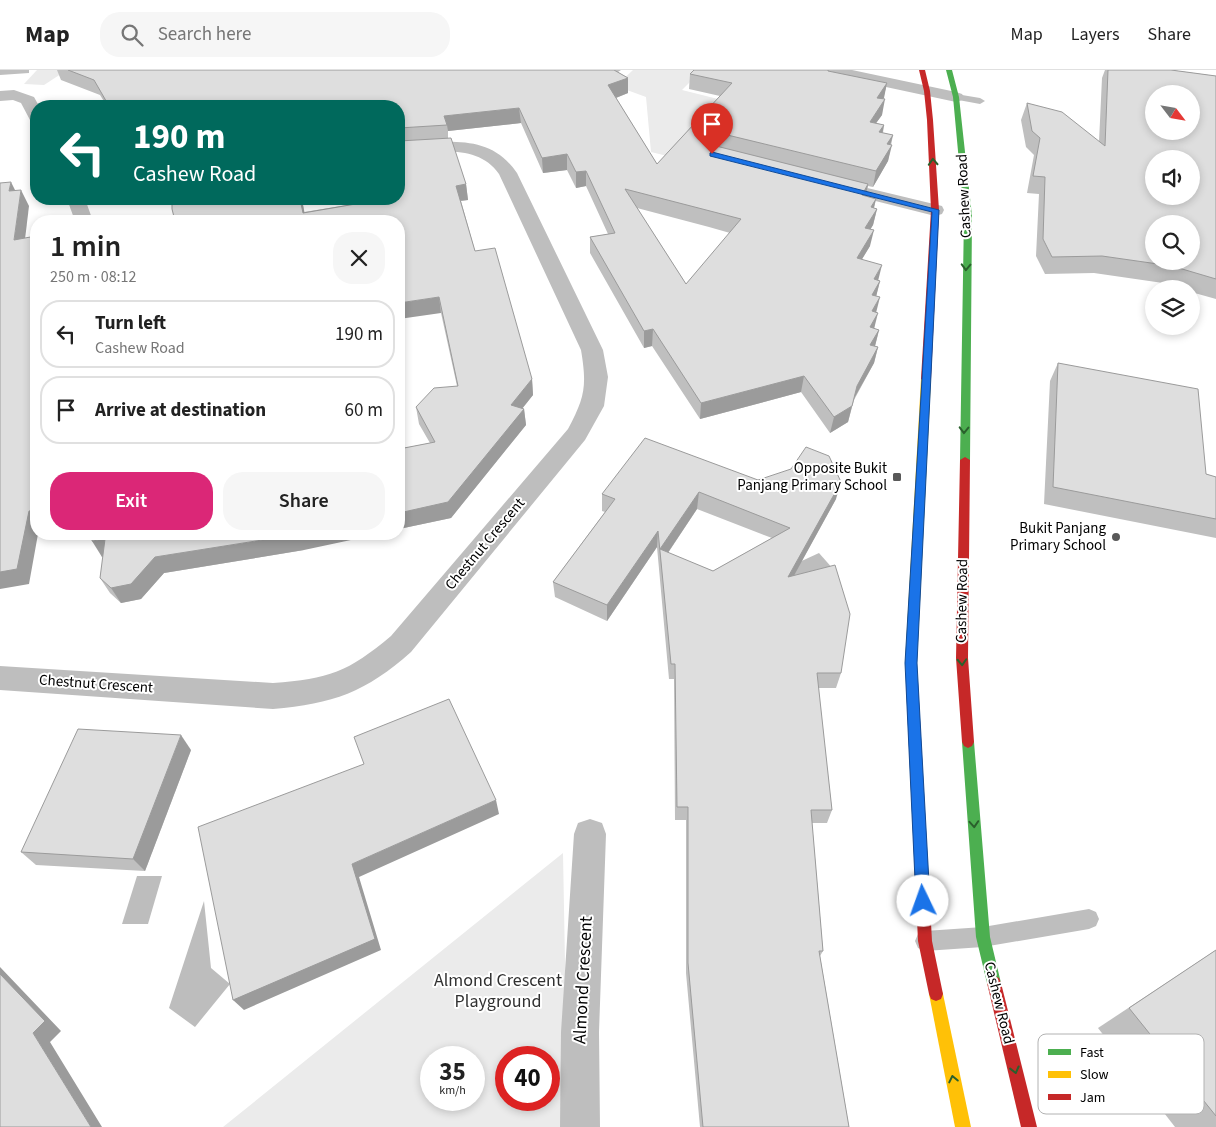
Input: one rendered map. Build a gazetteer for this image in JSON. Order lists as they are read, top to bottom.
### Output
{
  "streets": {
    "street": ["Cashew Road", "Chestnut Crescent", "Almond Crescent"]
  },
  "parks": ["Almond Crescent Playground"],
  "places": {
    "transit": ["Opposite Bukit Panjang Primary School"],
    "other": ["Bukit Panjang Primary School"]
  },
  "legend": ["Fast", "Slow", "Jam"],
  "north": "bottom right",
  "page": {
    "header": "Map",
    "search": "Search here",
    "nav": ["Map", "Layers", "Share"],
    "turn": ["190 m", "Cashew Road"],
    "heading": ["1 min", "250 m · 08:12"],
    "list": [
      {
        "name": "Turn left",
        "note": "Cashew Road",
        "value": "190 m"
      },
      {
        "name": "Arrive at destination",
        "value": "60 m"
      }
    ],
    "buttons": ["Exit", "Share"],
    "speed": "35 km/h",
    "limit": "40"
  }
}
